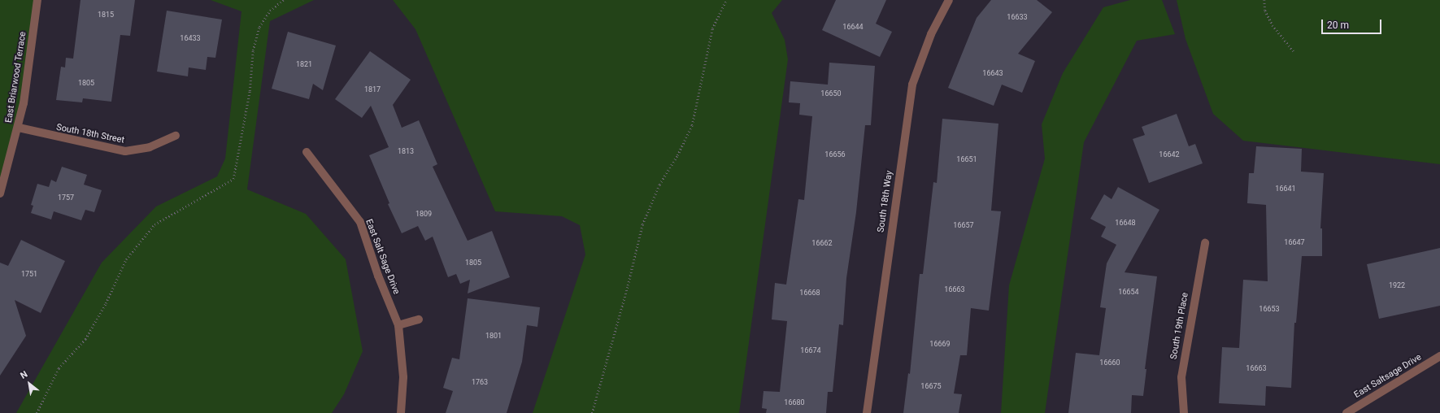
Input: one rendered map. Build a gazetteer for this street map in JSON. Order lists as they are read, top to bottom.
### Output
{
  "streets": {
    "street": [
      "East Briarwood Terrace",
      "South 18th Street",
      "South 18th Way",
      "East Salt Sage Drive",
      "South 19th Place",
      "East Saltsage Drive"
    ]
  },
  "crossings": [
    ["East Briarwood Terrace", "South 18th Street"]
  ],
  "house_numbers": [
    "1815",
    "16633",
    "16644",
    "16433",
    "1821",
    "16643",
    "1805",
    "1817",
    "16650",
    "1813",
    "16656",
    "16642",
    "16651",
    "16641",
    "1757",
    "1809",
    "16648",
    "16657",
    "16647",
    "16662",
    "1805",
    "1751",
    "1922",
    "16663",
    "16654",
    "16668",
    "16653",
    "1801",
    "16669",
    "16674",
    "16660",
    "16663",
    "1763",
    "16675",
    "16680"
  ],
  "scale_bar": "20 m",
  "north": "top left"
}
